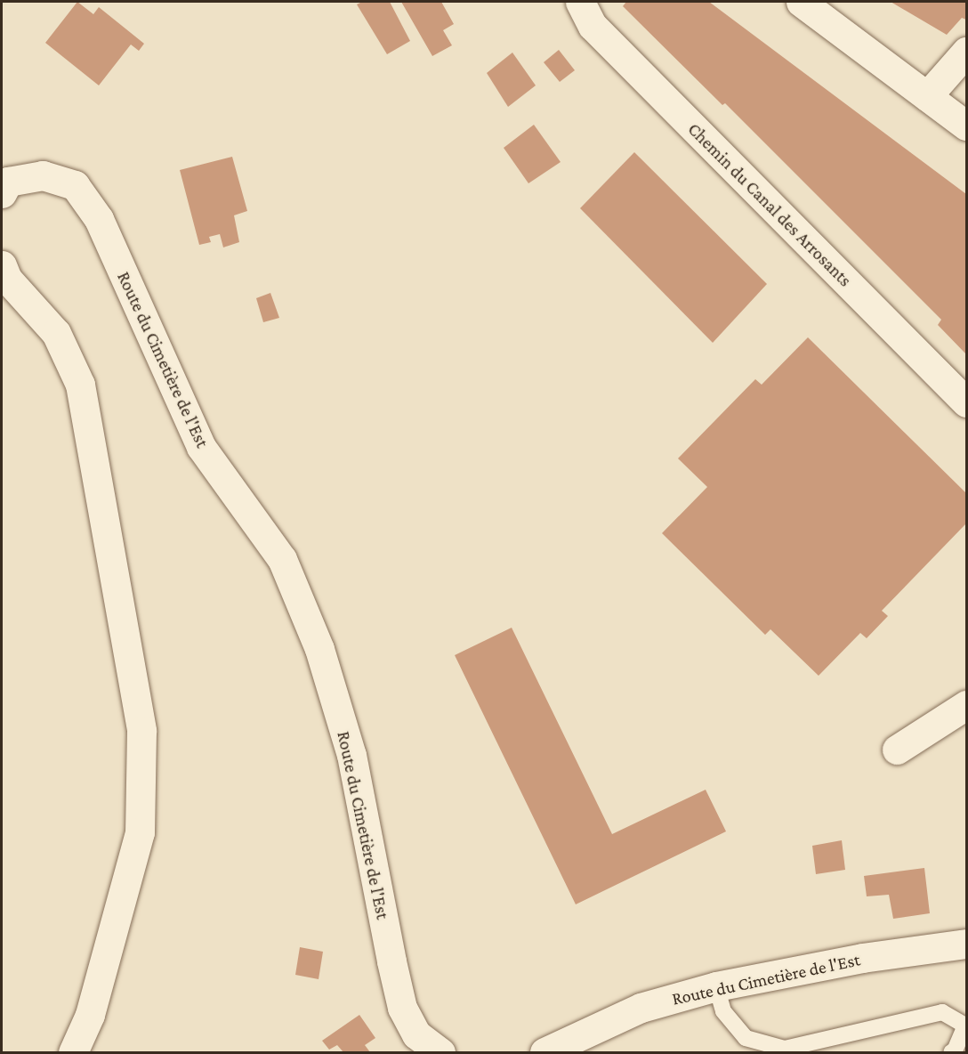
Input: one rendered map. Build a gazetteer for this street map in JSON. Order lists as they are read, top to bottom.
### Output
{
  "streets": {
    "street": ["Chemin du Canal des Arrosants", "Route du Cimetière de l'Est"]
  }
}
